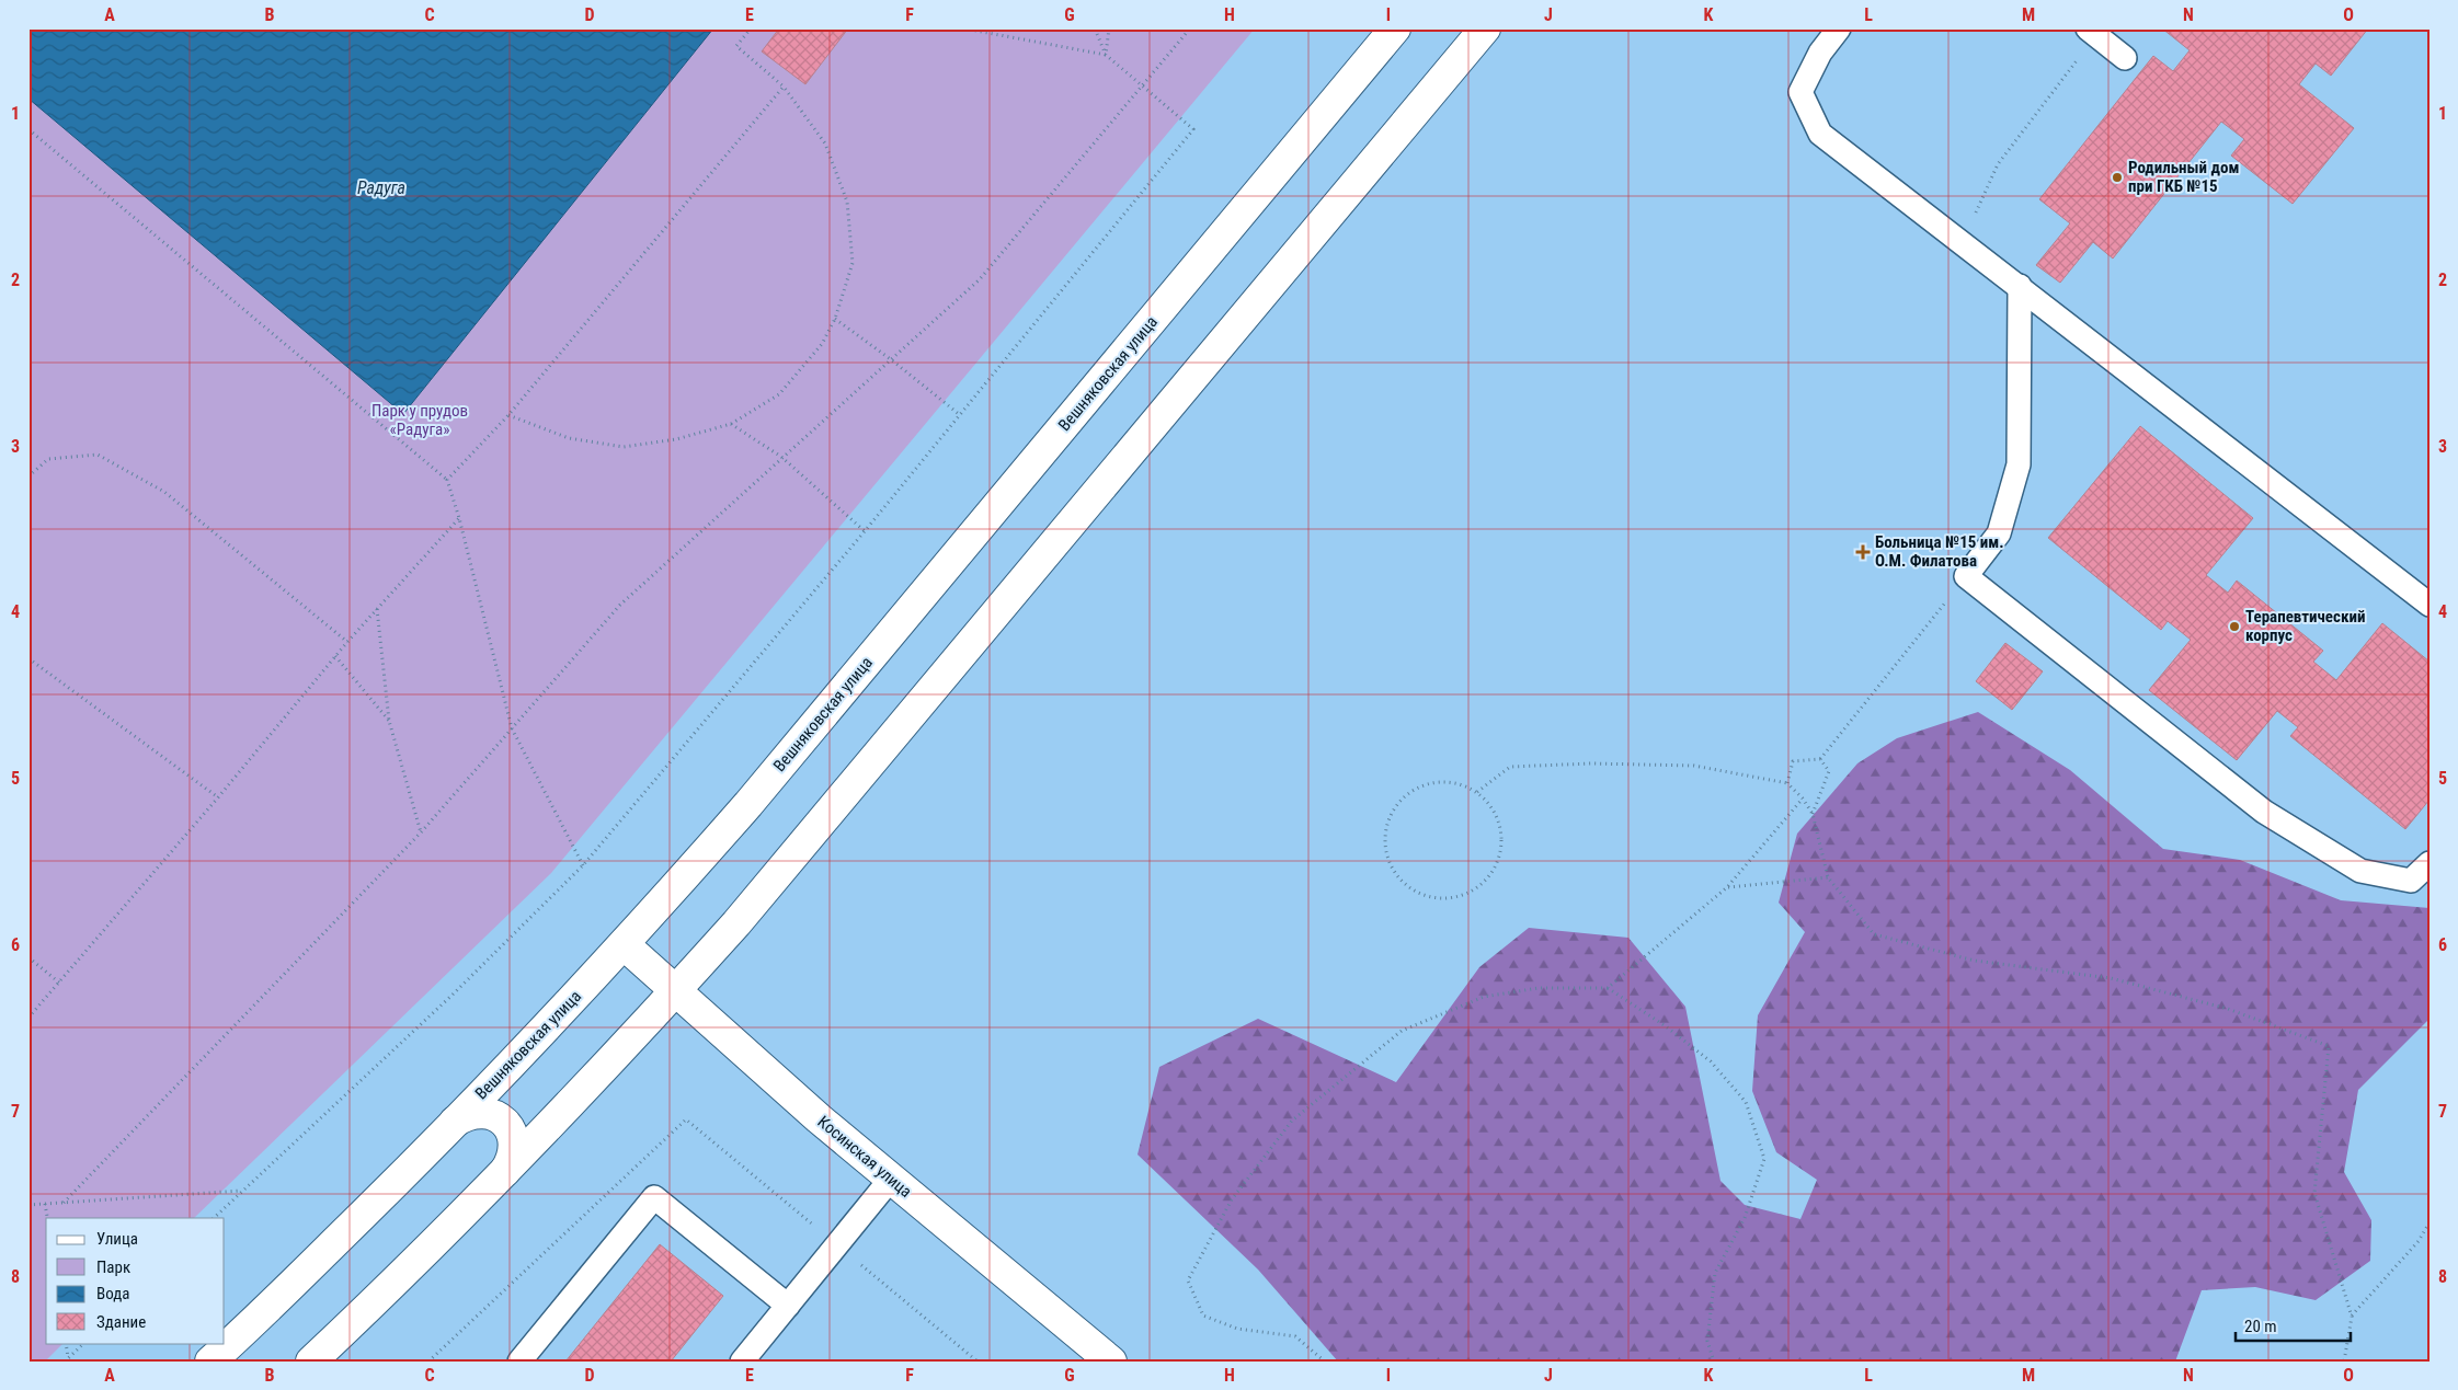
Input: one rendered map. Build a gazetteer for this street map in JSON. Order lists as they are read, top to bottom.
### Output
{
  "streets": {
    "main road": ["Вешняковская улица", "Косинская улица"]
  },
  "crossings": [
    ["Вешняковская улица", "Косинская улица"]
  ],
  "water": ["Радуга"],
  "parks": ["Парк у прудов «Радуга»"],
  "places": {
    "other": ["Родильный дом при ГКБ №15", "Терапевтический корпус"],
    "health": ["Больница №15 им. О.М. Филатова"]
  },
  "legend": [
    "Улица",
    "Парк",
    "Вода",
    "Здание"
  ],
  "scale_bar": "20 m",
  "grid": {
    "columns": [
      "A",
      "B",
      "C",
      "D",
      "E",
      "F",
      "G",
      "H",
      "I",
      "J",
      "K",
      "L",
      "M",
      "N",
      "O"
    ],
    "rows": [
      "1",
      "2",
      "3",
      "4",
      "5",
      "6",
      "7",
      "8"
    ]
  }
}
